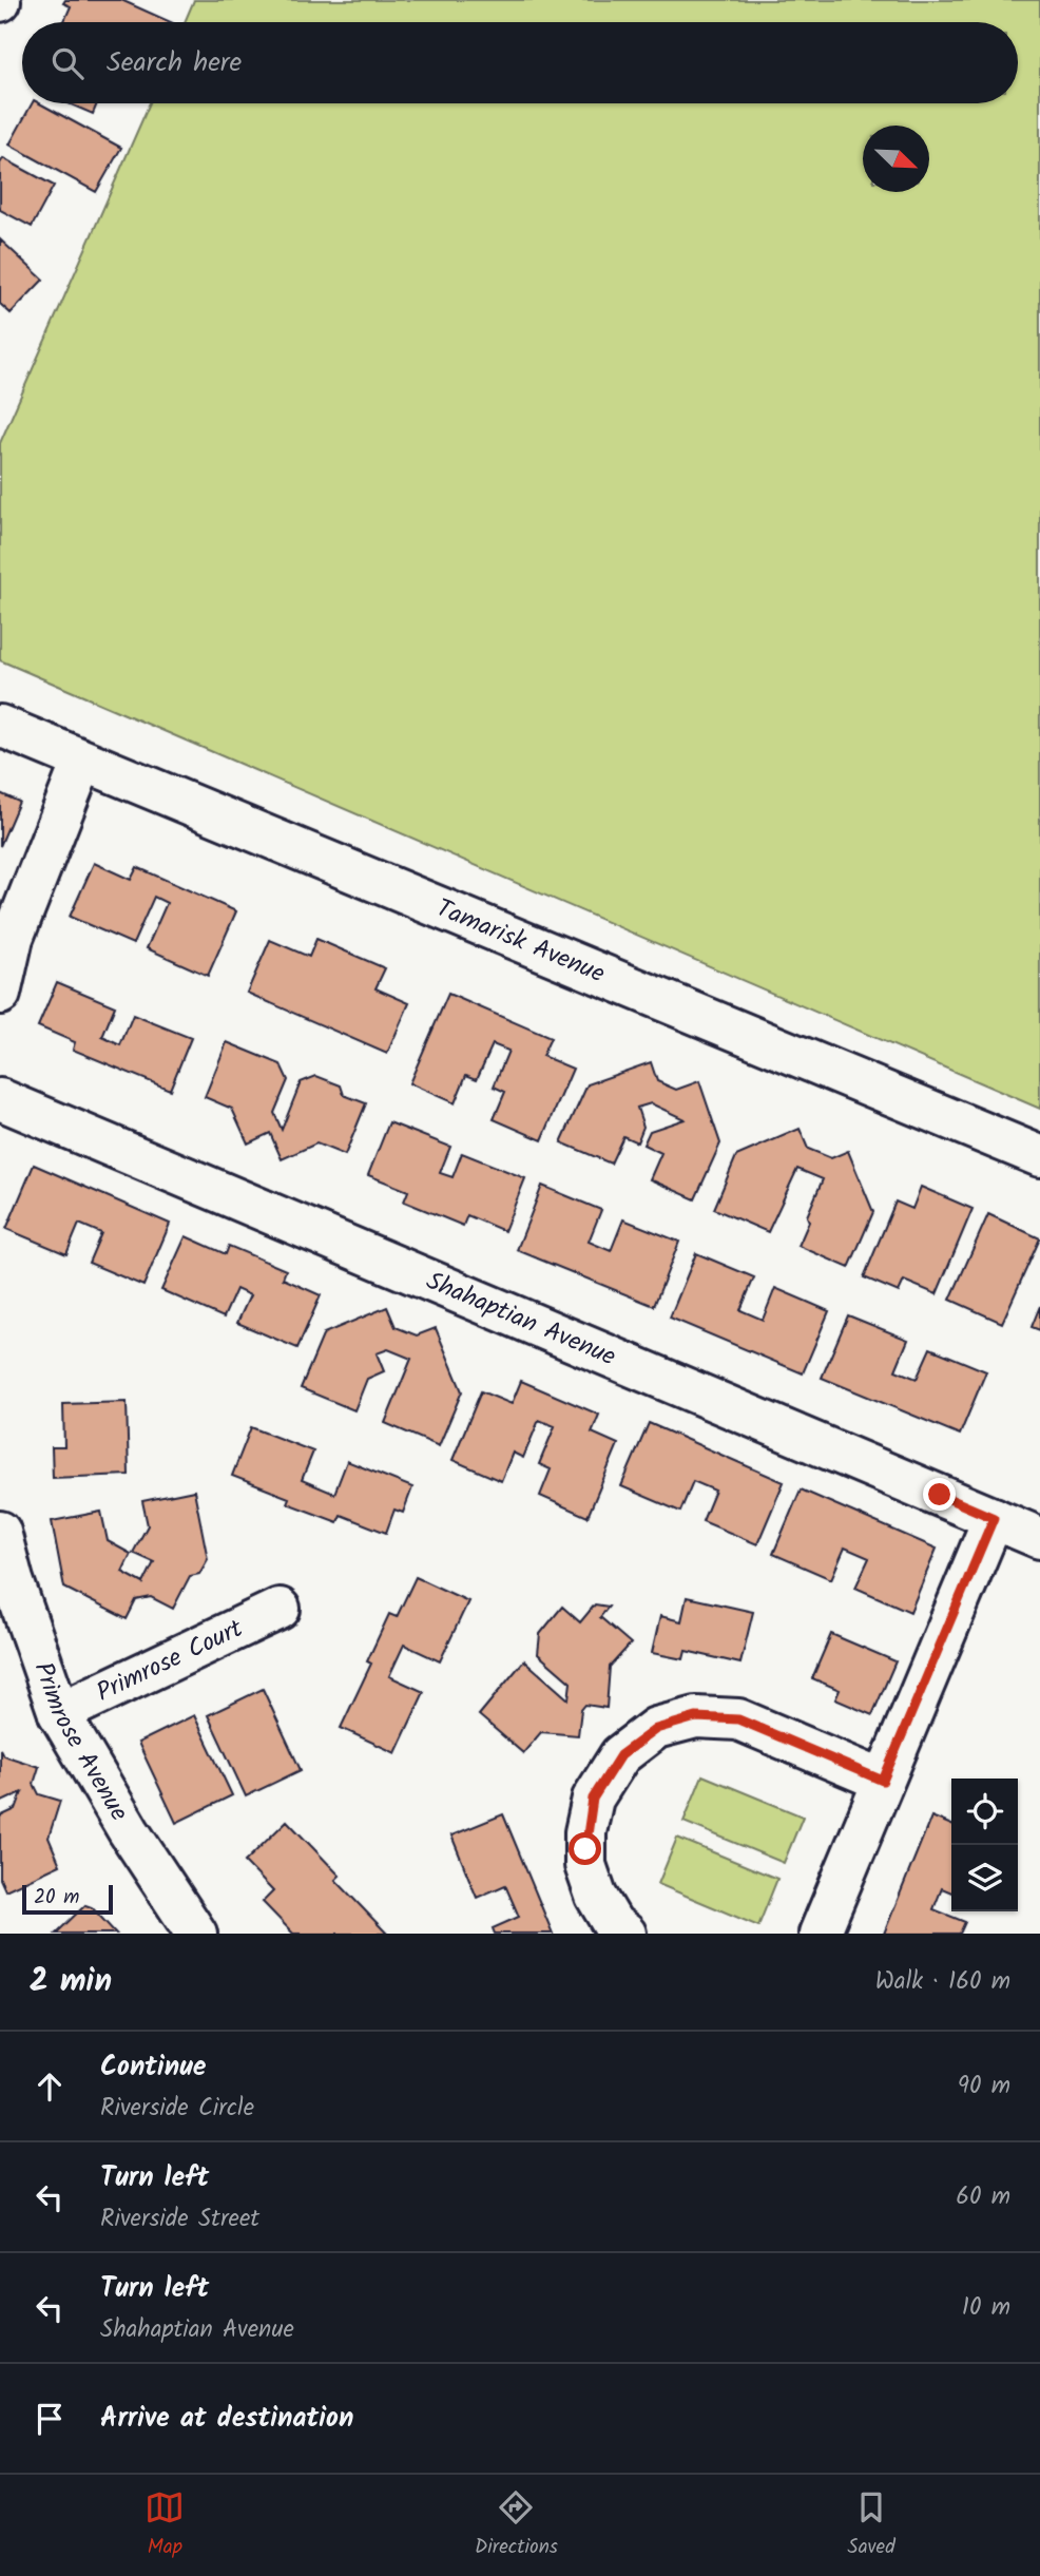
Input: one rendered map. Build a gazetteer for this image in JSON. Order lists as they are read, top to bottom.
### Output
{
  "streets": {
    "street": [
      "Tamarisk Avenue",
      "Shahaptian Avenue",
      "Primrose Court",
      "Primrose Avenue"
    ]
  },
  "crossings": [
    ["Primrose Court", "Primrose Avenue"]
  ],
  "scale_bar": "20 m",
  "north": "bottom right",
  "page": {
    "search": "Search here",
    "scale": "20 m",
    "heading": ["2 min", "Walk · 160 m"],
    "list": [
      ["Continue", "Riverside Circle", "90 m"],
      ["Turn left", "Riverside Street", "60 m"],
      ["Turn left", "Shahaptian Avenue", "10 m"],
      "Arrive at destination"
    ],
    "nav": ["Map", "Directions", "Saved"]
  }
}
